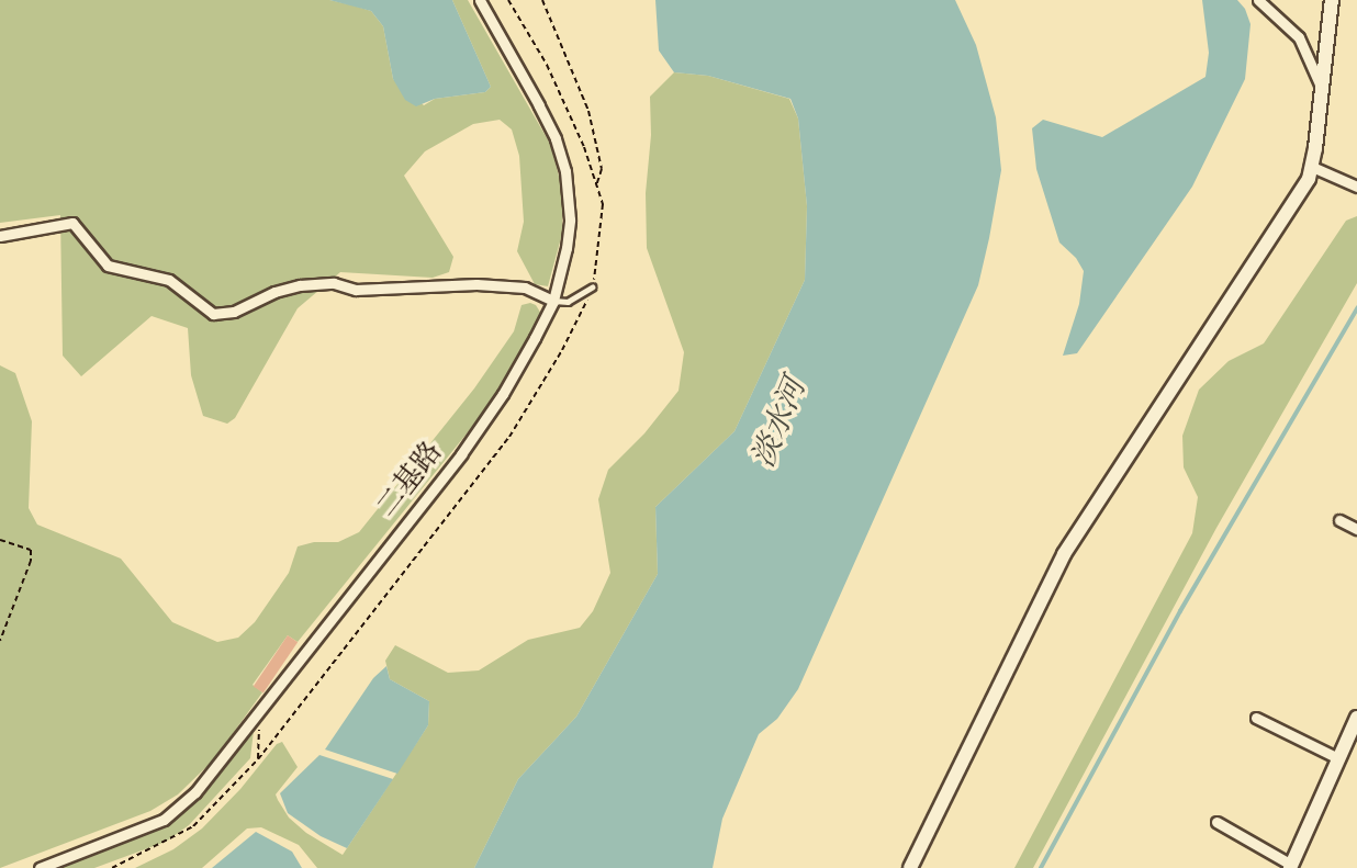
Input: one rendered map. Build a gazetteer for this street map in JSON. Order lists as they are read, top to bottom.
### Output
{
  "streets": {
    "street": ["二基路"]
  },
  "water": ["淡水河"]
}
